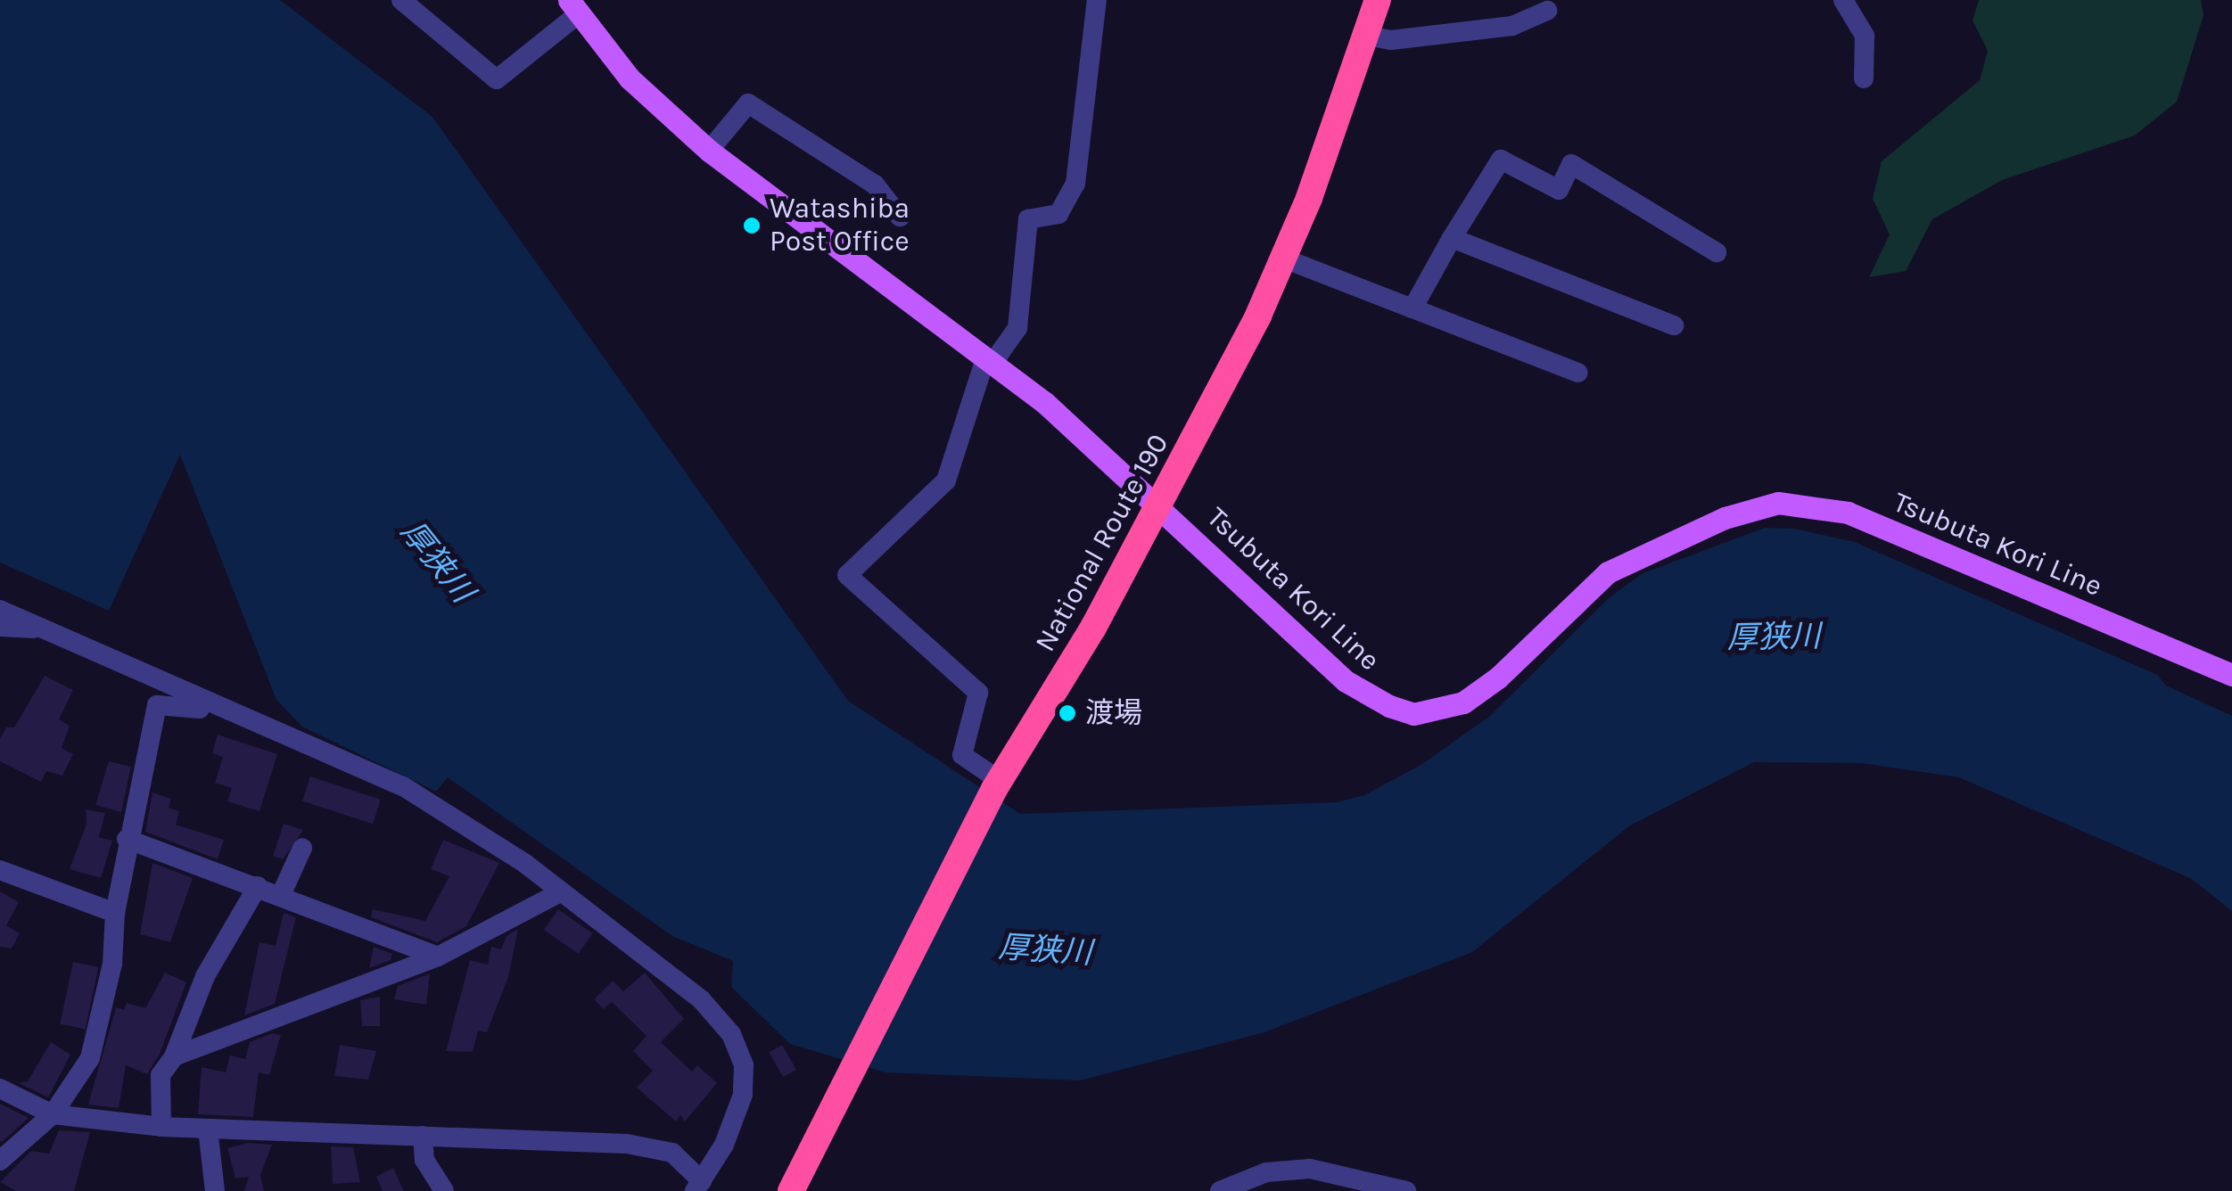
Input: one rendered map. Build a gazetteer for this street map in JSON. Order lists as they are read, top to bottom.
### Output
{
  "streets": {
    "highway": ["National Route 190"],
    "main road": ["Tsubuta Kori Line"]
  },
  "crossings": [
    ["National Route 190", "Tsubuta Kori Line"]
  ],
  "water": ["厚狭川"],
  "places": ["Watashiba Post Office", "渡場"]
}
